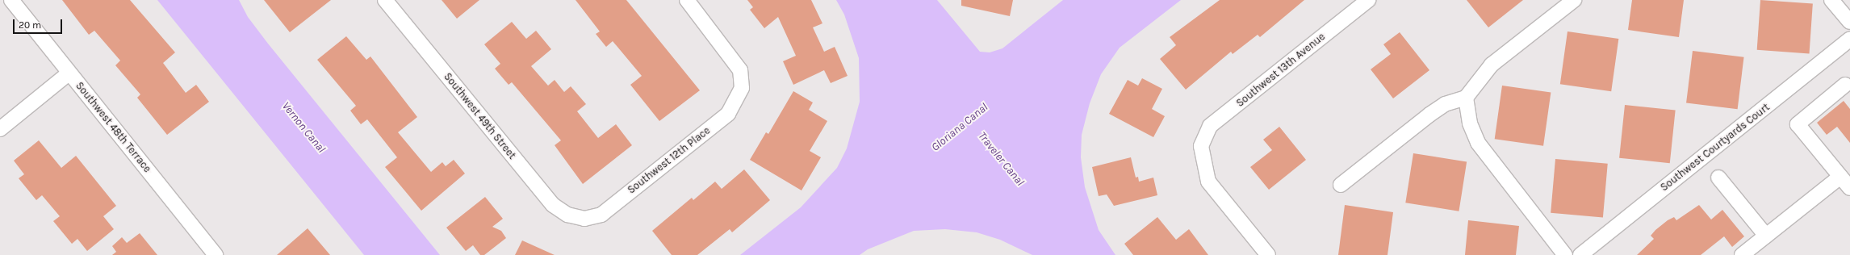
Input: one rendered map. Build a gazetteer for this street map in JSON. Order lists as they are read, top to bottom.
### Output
{
  "streets": {
    "street": [
      "Southwest 13th Avenue",
      "Southwest 49th Street",
      "Southwest 48th Terrace",
      "Southwest Courtyards Court",
      "Southwest 12th Place"
    ]
  },
  "crossings": [
    ["Southwest 49th Street", "Southwest 12th Place"]
  ],
  "water": ["Vernon Canal", "Gloriana Canal", "Traveler Canal"],
  "scale_bar": "20 m"
}
